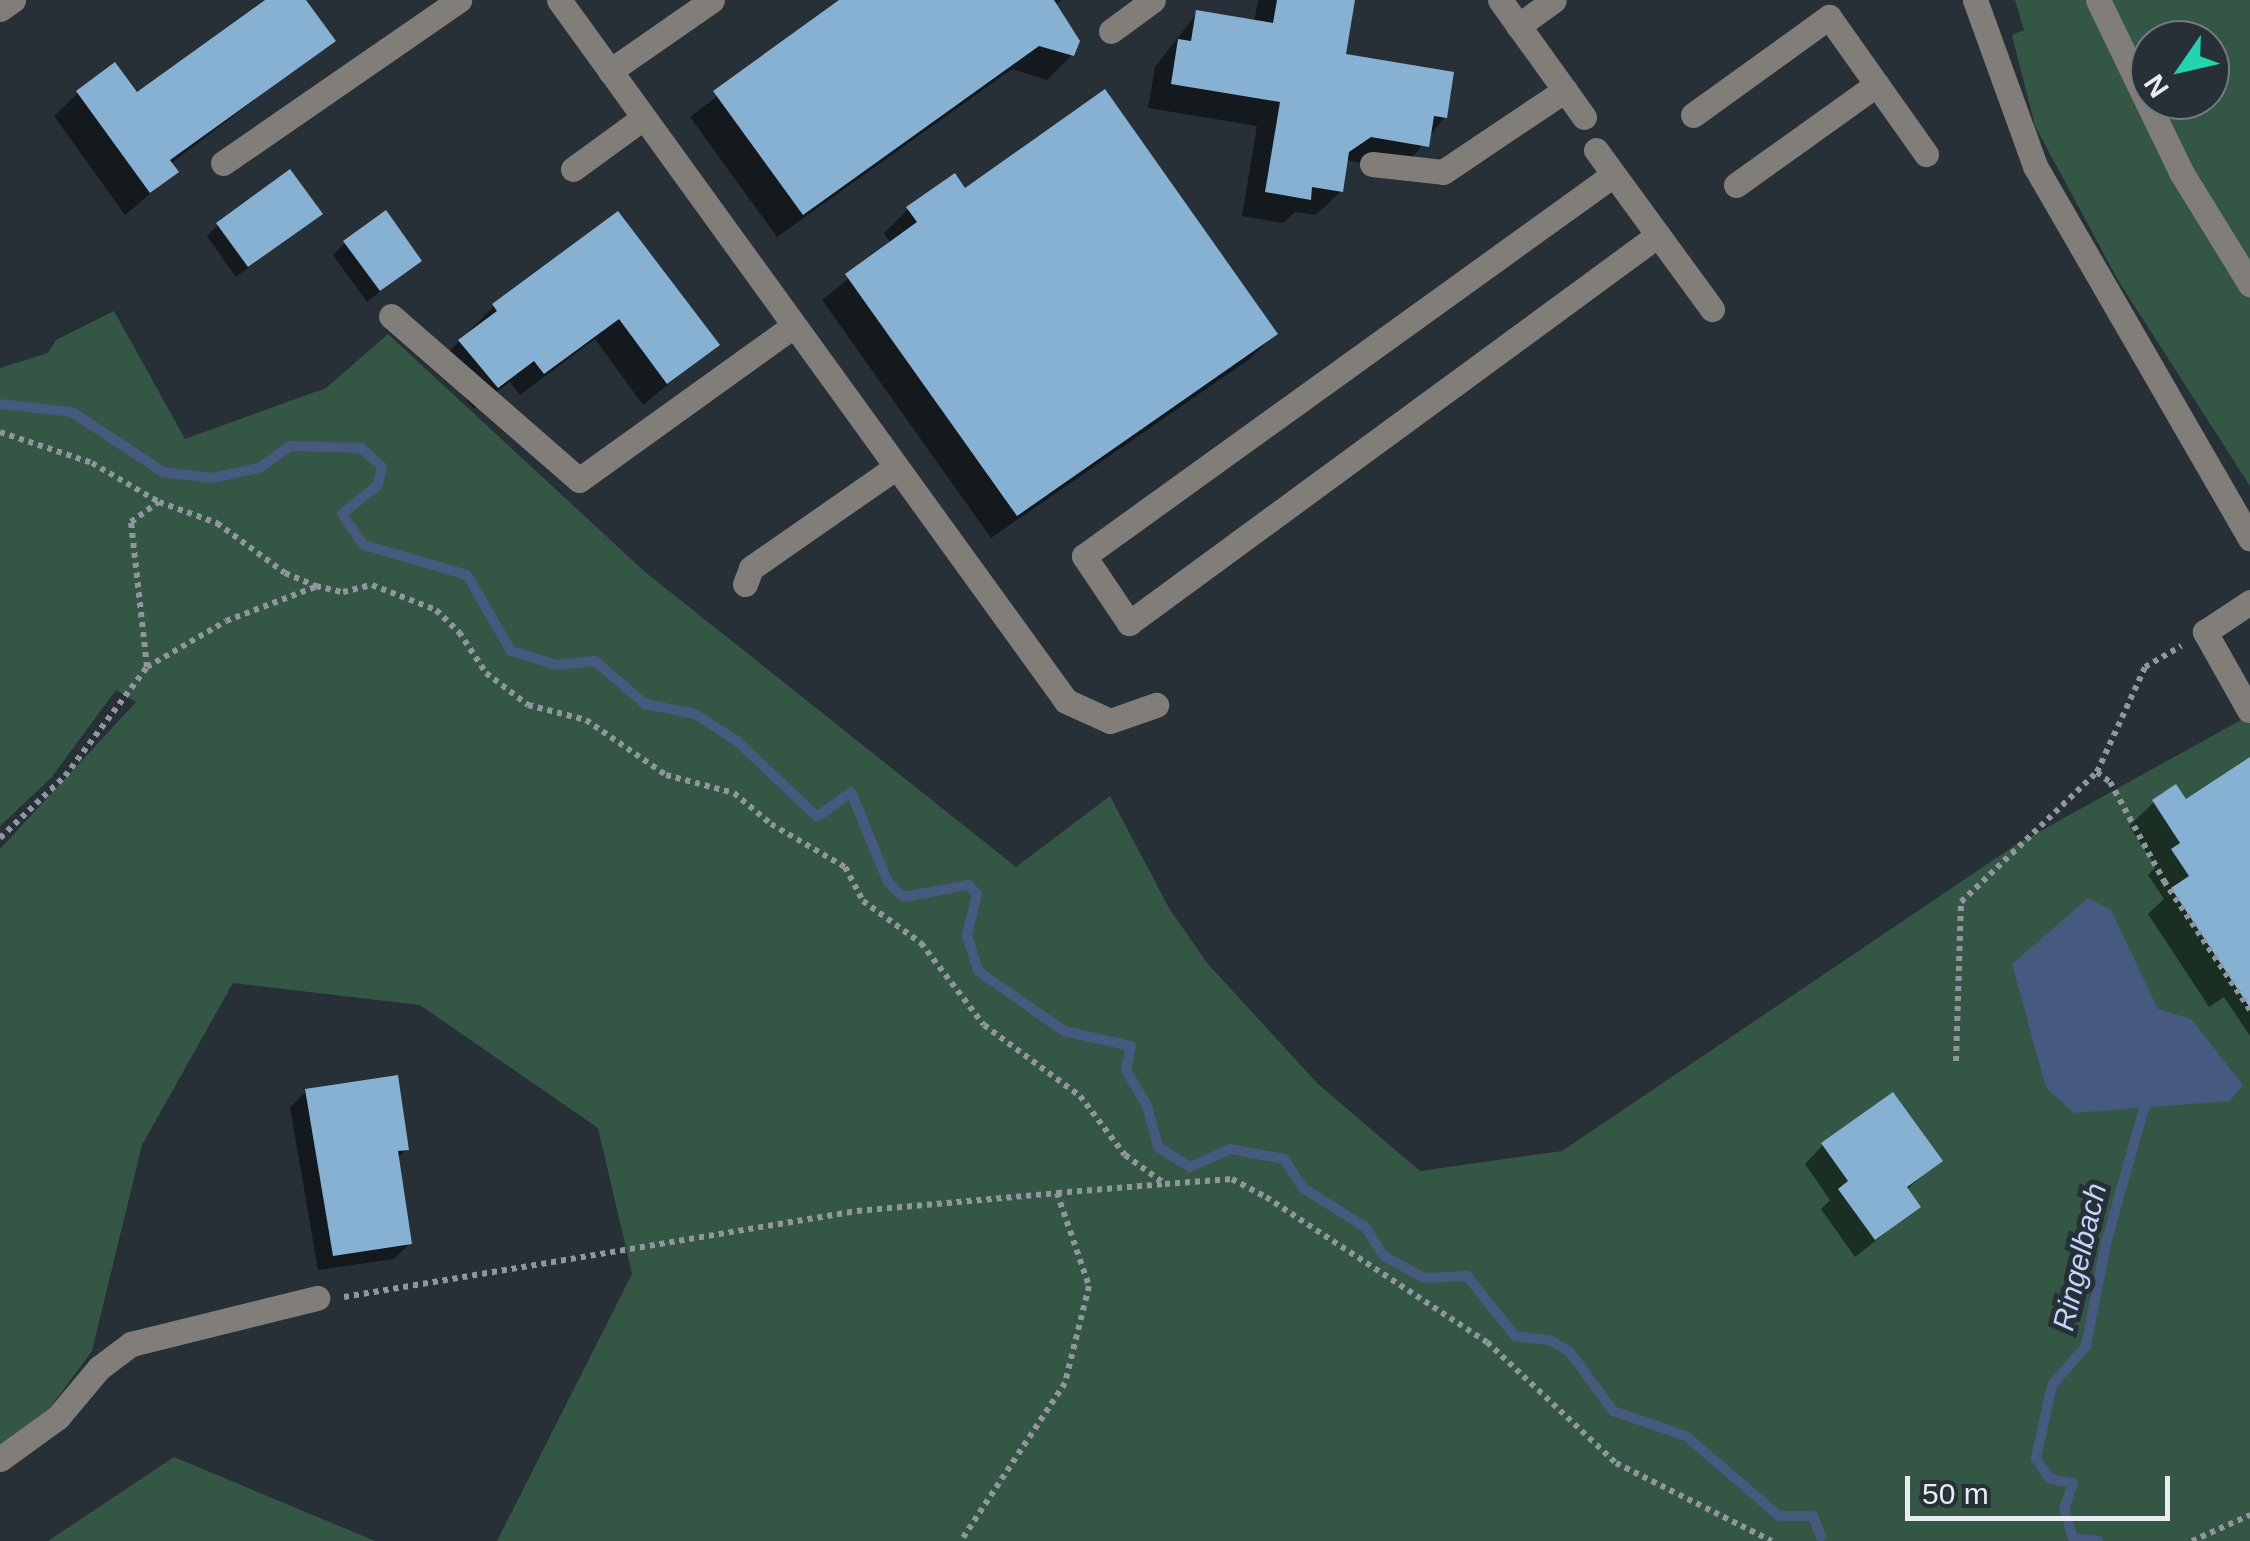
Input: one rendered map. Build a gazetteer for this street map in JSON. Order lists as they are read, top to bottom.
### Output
{
  "water": ["Ringelbach"],
  "scale_bar": "50 m",
  "north": "bottom left"
}
